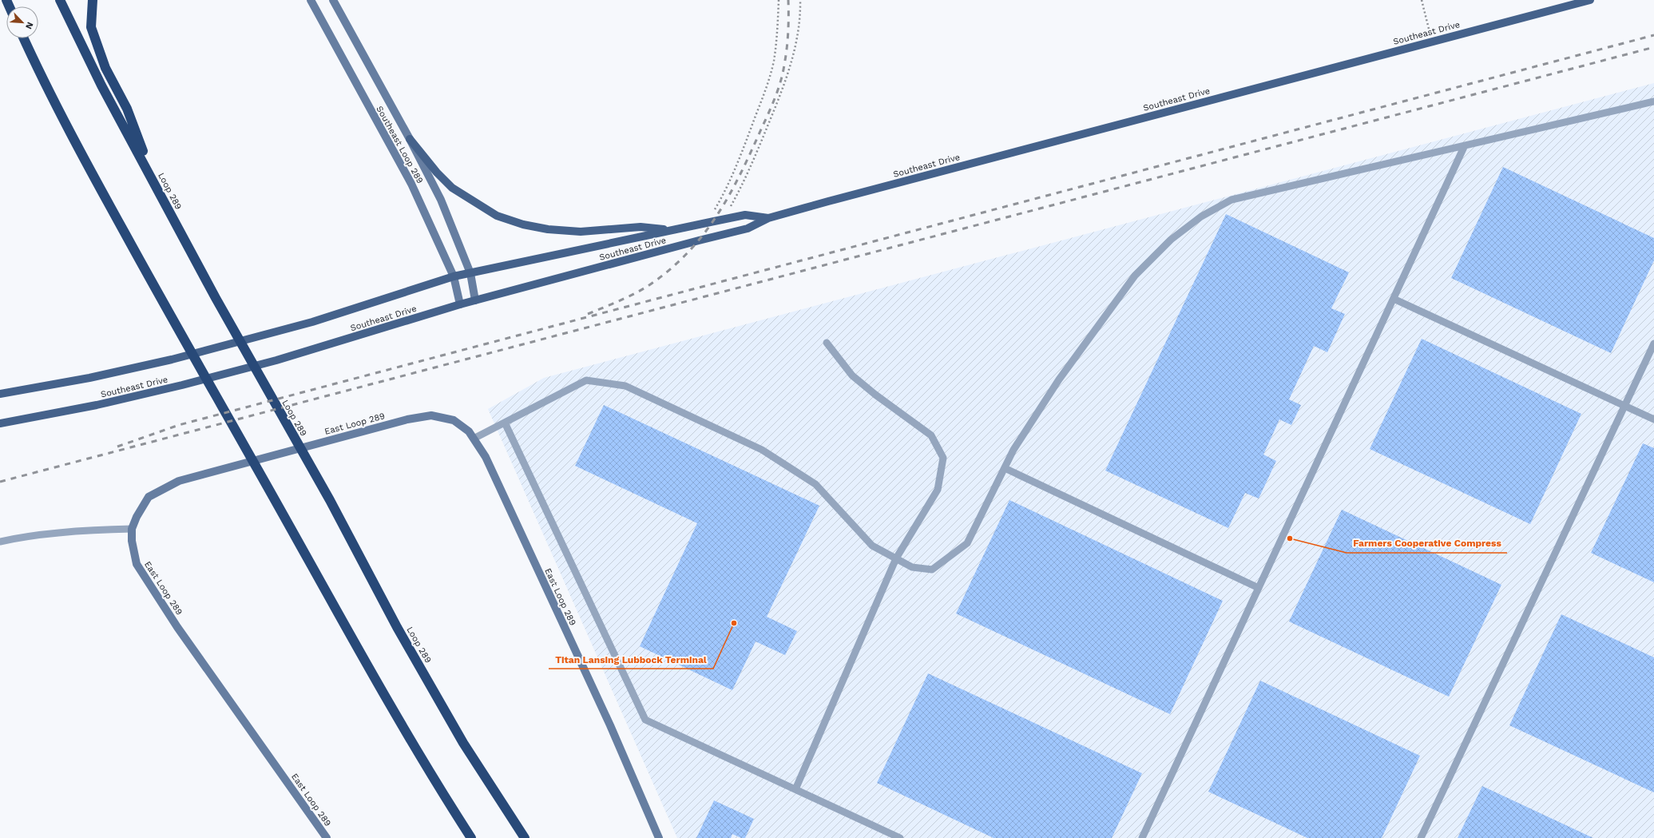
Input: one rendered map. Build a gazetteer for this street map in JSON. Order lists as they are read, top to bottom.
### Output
{
  "streets": {
    "highway": ["Loop 289"],
    "main road": ["Southeast Drive", "Southeast Loop 289", "East Loop 289"]
  },
  "crossings": [
    ["Southeast Drive", "Southeast Loop 289"]
  ],
  "places": ["Farmers Cooperative Compress", "Titan Lansing Lubbock Terminal"],
  "north": "bottom right"
}
